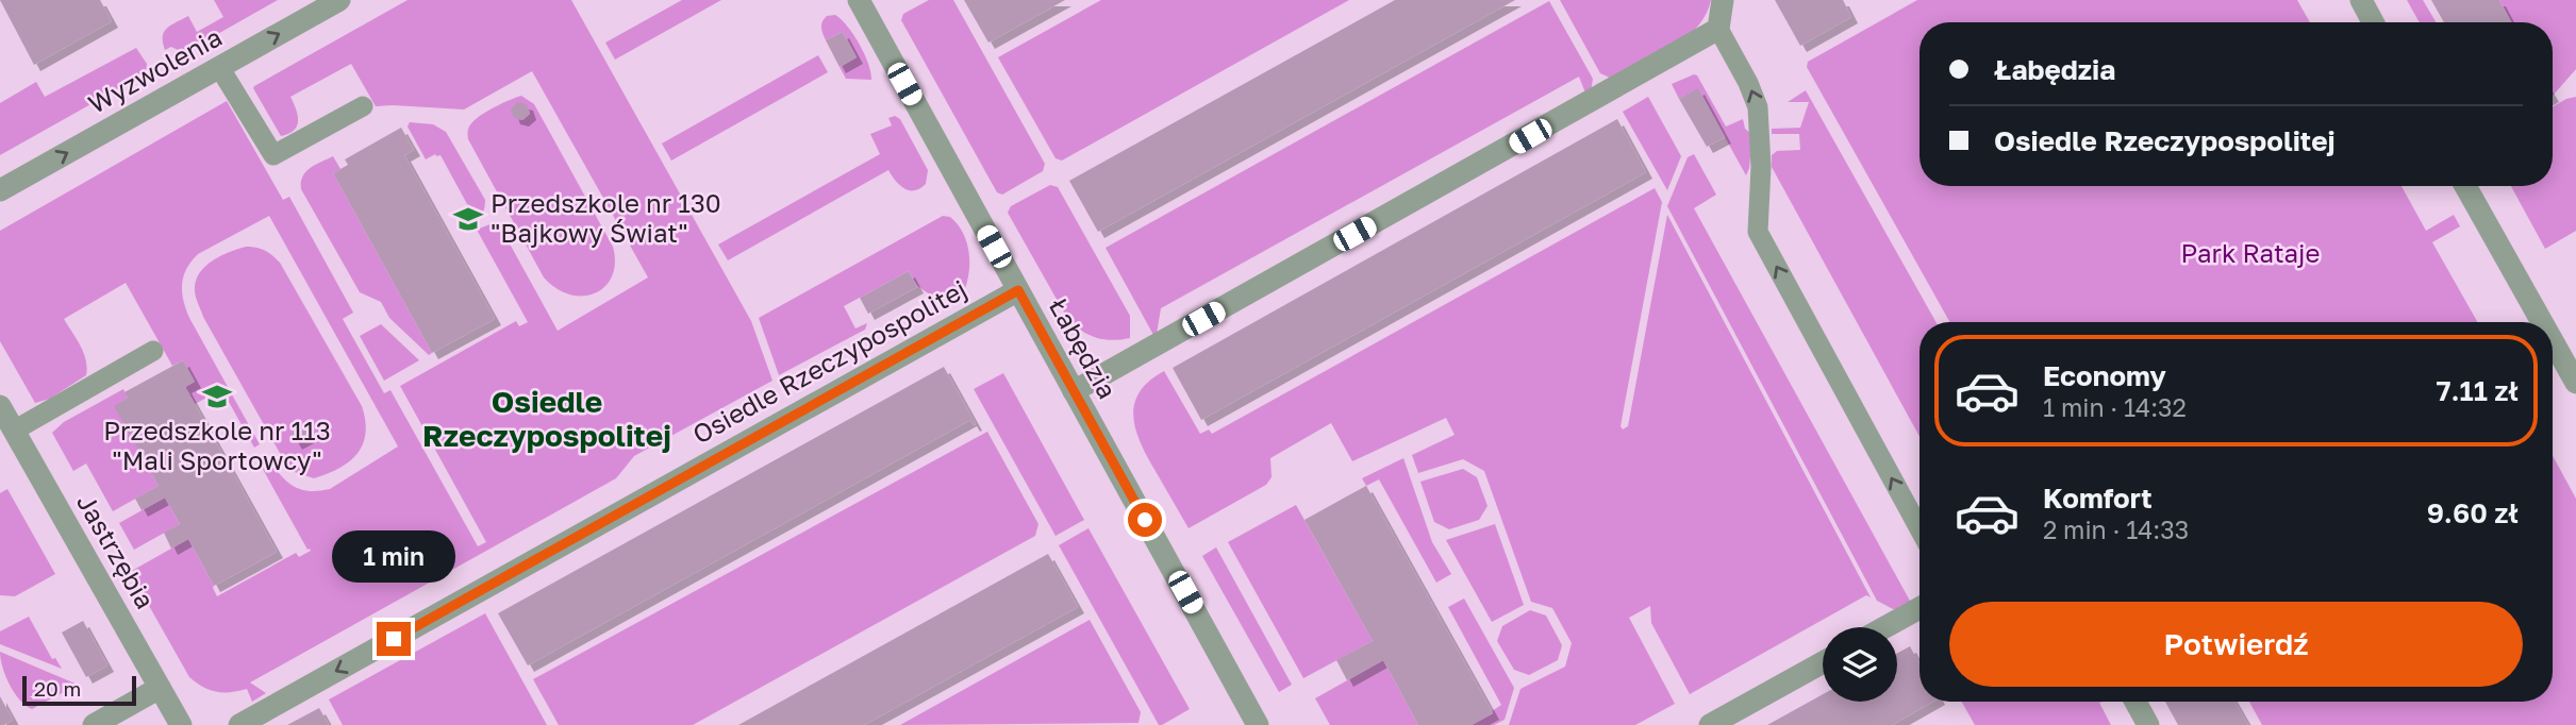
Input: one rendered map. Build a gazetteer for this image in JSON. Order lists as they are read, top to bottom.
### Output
{
  "streets": {
    "street": [
      "Wyzwolenia",
      "Łabędzia",
      "Osiedle Rzeczypospolitej",
      "Jastrzębia"
    ]
  },
  "crossings": [
    ["Łabędzia", "Osiedle Rzeczypospolitej"]
  ],
  "one_way": ["Wyzwolenia", "Osiedle Rzeczypospolitej"],
  "districts": ["Osiedle Rzeczypospolitej"],
  "parks": ["Park Rataje"],
  "places": {
    "school or university": ["Przedszkole nr 130 \"Bajkowy Świat\"", "Przedszkole nr 113 \"Mali Sportowcy\""]
  },
  "scale_bar": "20 m",
  "page": {
    "banner": ["Łabędzia", "Osiedle Rzeczypospolitej"],
    "list": [
      {
        "name": "Economy",
        "note": "1 min · 14:32",
        "value": "7.11 zł"
      },
      {
        "name": "Komfort",
        "note": "2 min · 14:33",
        "value": "9.60 zł"
      }
    ],
    "bubble": "1 min",
    "buttons": "Potwierdź",
    "scale": "20 m"
  }
}
